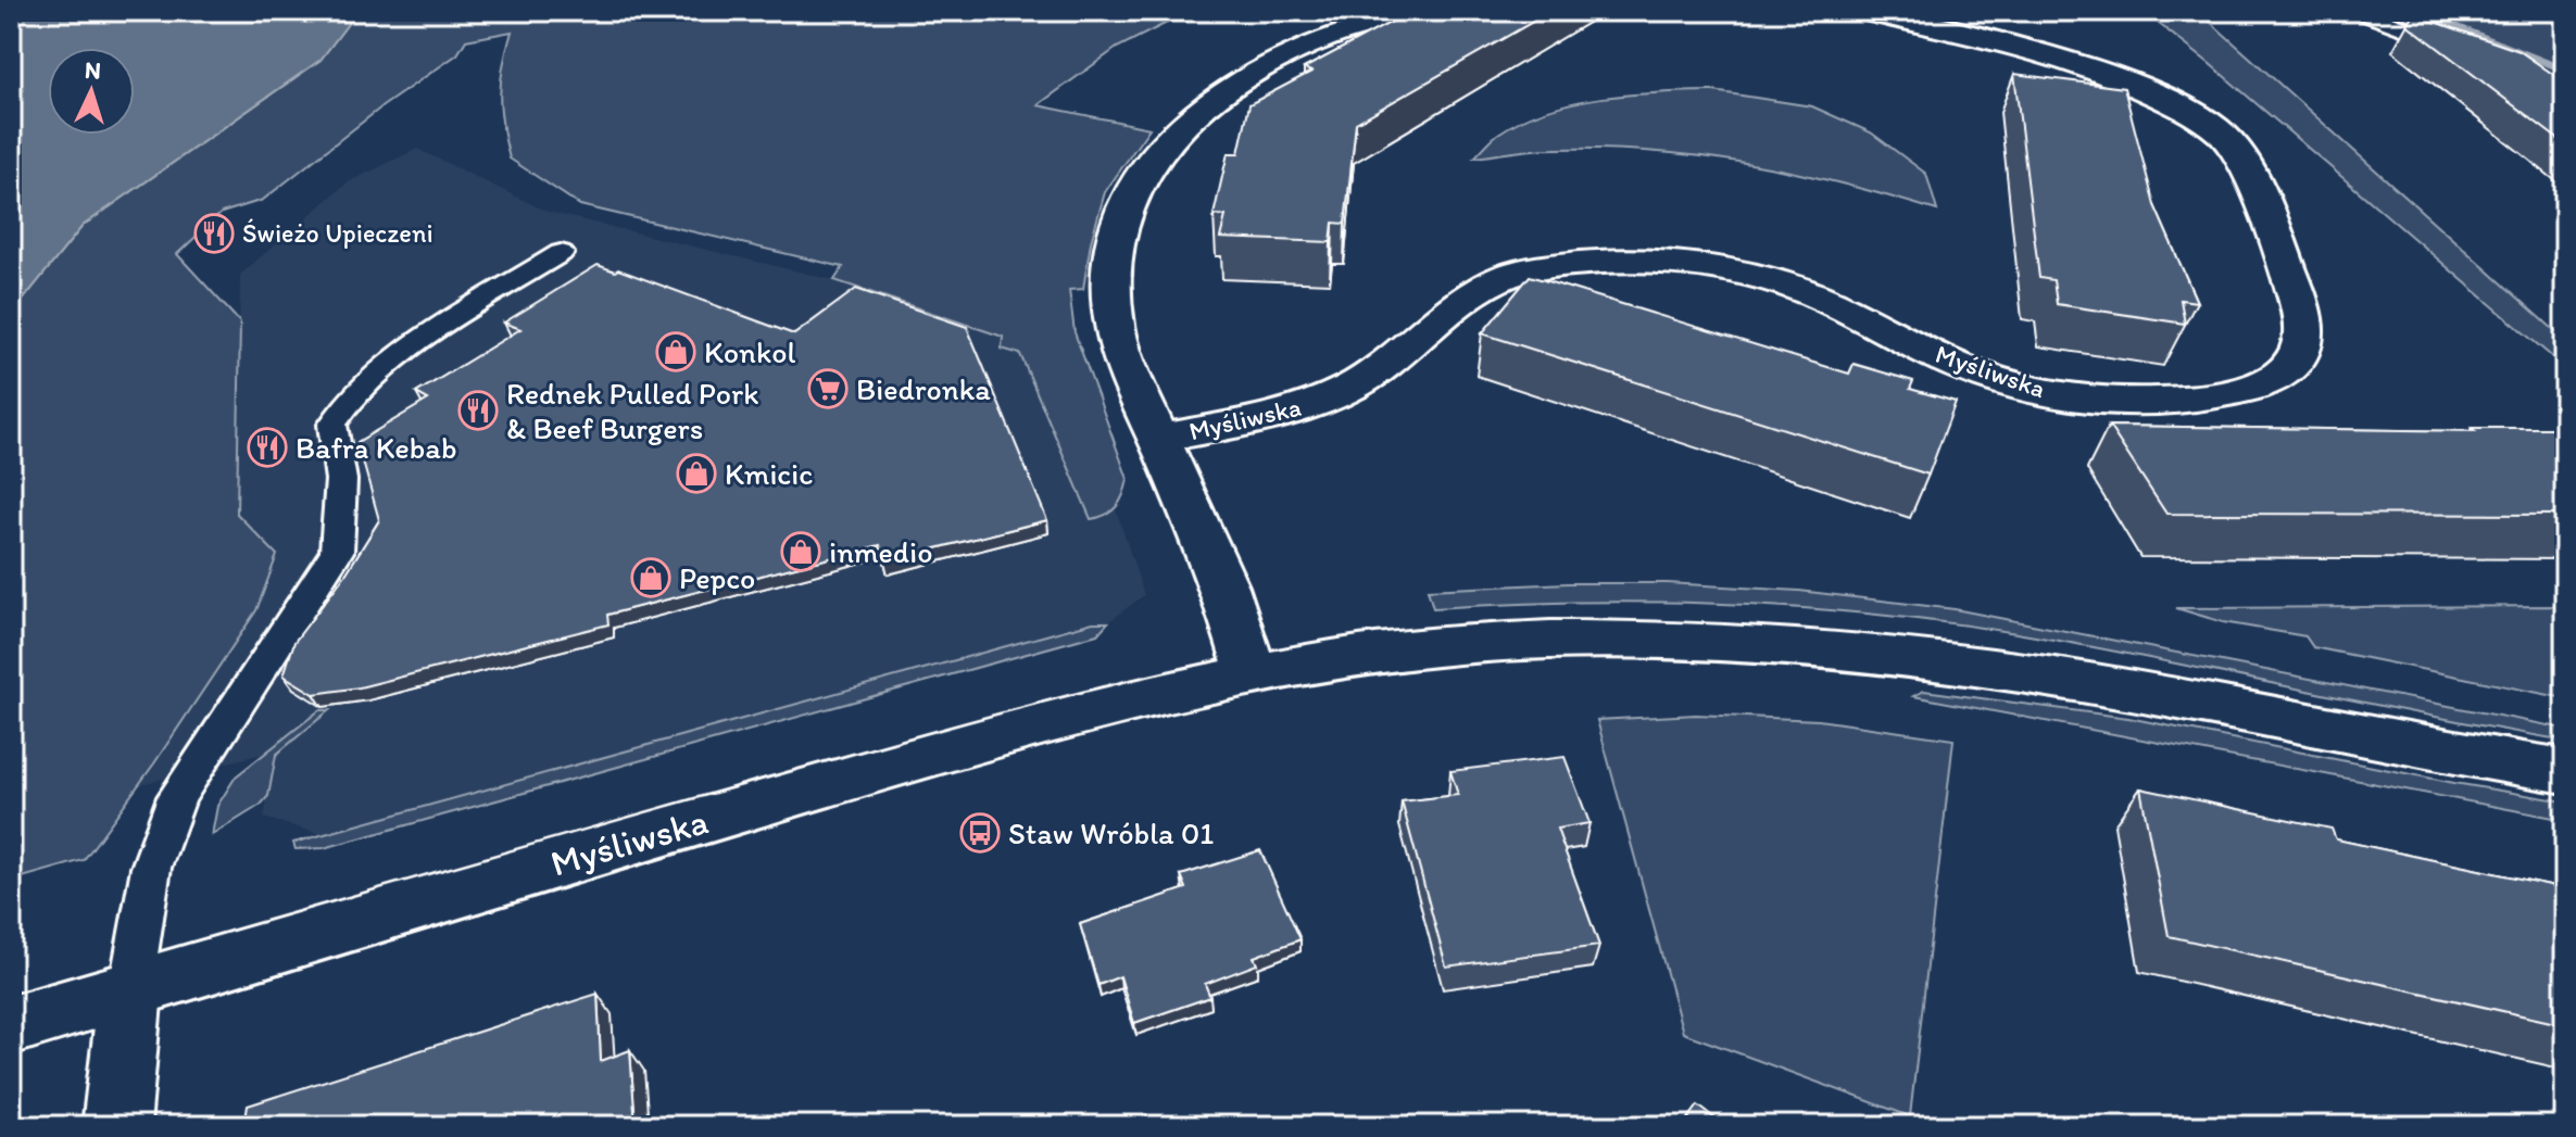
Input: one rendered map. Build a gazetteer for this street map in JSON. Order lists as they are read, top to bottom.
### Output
{
  "streets": {
    "street": ["Myśliwska"]
  },
  "places": {
    "restaurant": ["Świeżo Upieczeni", "Rednek Pulled Pork & Beef Burgers", "Bafra Kebab"],
    "shop": [
      "Konkol",
      "Kmicic",
      "inmedio",
      "Pepco"
    ],
    "supermarket": ["Biedronka"],
    "bus stop": ["Staw Wróbla 01"]
  },
  "north": "top"
}
